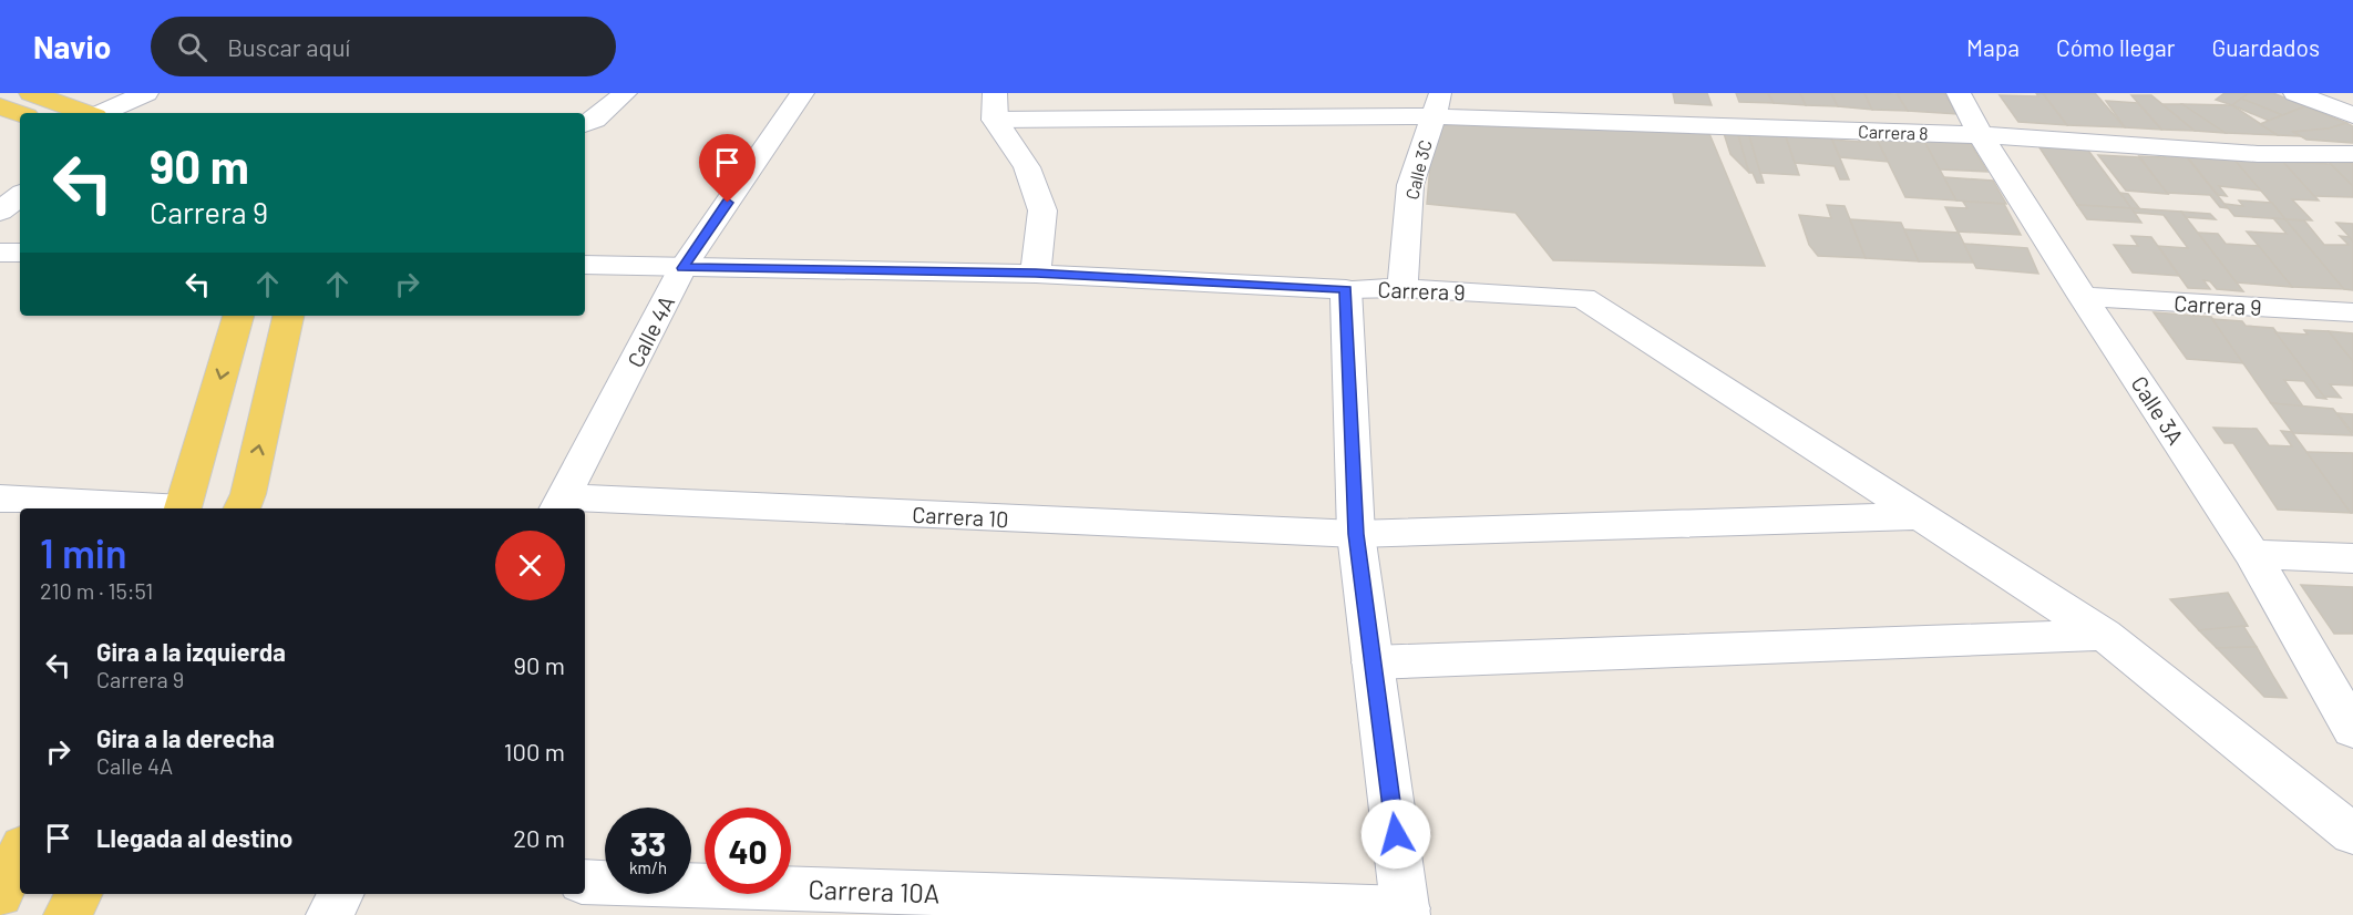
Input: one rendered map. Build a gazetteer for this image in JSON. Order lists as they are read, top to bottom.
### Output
{
  "streets": {
    "street": [
      "Carrera 8",
      "Calle 3C",
      "Carrera 9",
      "Calle 4A",
      "Calle 3A",
      "Carrera 10",
      "Carrera 10A"
    ]
  },
  "crossings": [
    ["Carrera 8", "Calle 3C"],
    ["Carrera 8", "Calle 3A"],
    ["Calle 3C", "Carrera 9"],
    ["Carrera 9", "Calle 4A"],
    ["Carrera 9", "Calle 3A"],
    ["Carrera 9", "Carrera 10"],
    ["Calle 4A", "Carrera 10"]
  ],
  "page": {
    "header": "Navio",
    "search": "Buscar aquí",
    "nav": ["Mapa", "Cómo llegar", "Guardados"],
    "turn": ["90 m", "Carrera 9"],
    "heading": ["1 min", "210 m · 15:51"],
    "list": [
      {
        "name": "Gira a la izquierda",
        "note": "Carrera 9",
        "value": "90 m"
      },
      {
        "name": "Gira a la derecha",
        "note": "Calle 4A",
        "value": "100 m"
      },
      {
        "name": "Llegada al destino",
        "value": "20 m"
      }
    ],
    "speed": "33 km/h",
    "limit": "40"
  }
}
